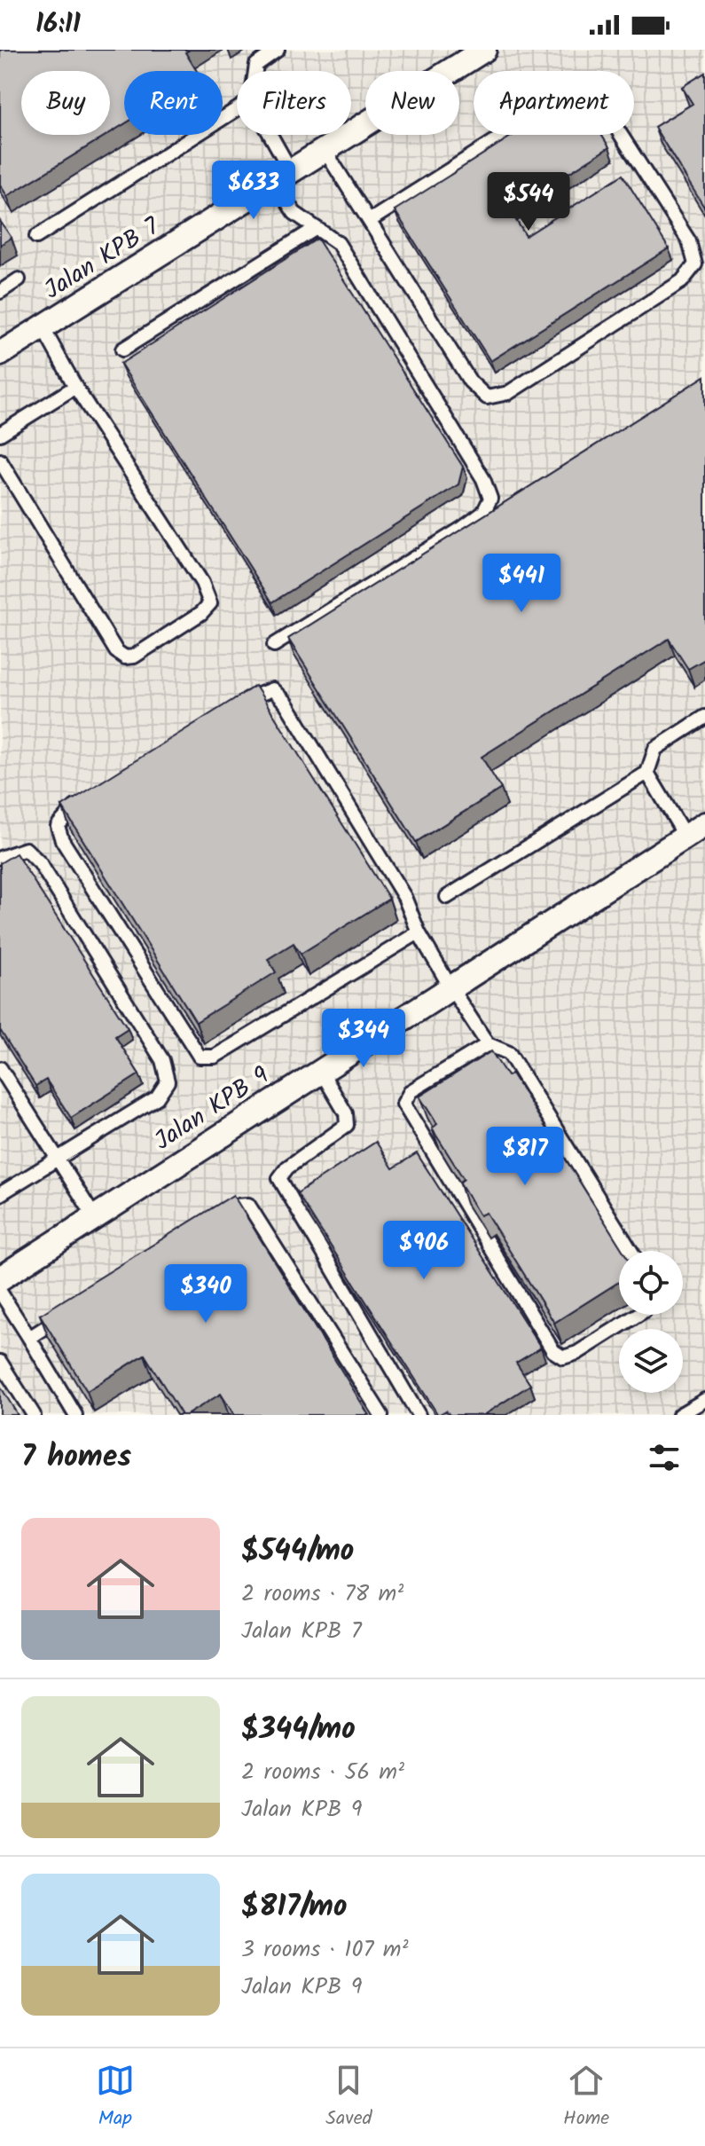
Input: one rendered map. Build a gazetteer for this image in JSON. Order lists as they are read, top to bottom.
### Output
{
  "streets": {
    "street": ["Jalan KPB 7", "Jalan KPB 9"]
  },
  "page": {
    "status": "16:11",
    "chip": [
      "Buy",
      "Rent",
      "Filters",
      "New",
      "Apartment"
    ],
    "price": [
      "$633",
      "$544",
      "$441",
      "$344",
      "$817",
      "$906",
      "$340"
    ],
    "heading": "7 homes",
    "list": [
      {
        "name": "$544/mo",
        "note": "2 rooms · 78 m² · Jalan KPB 7"
      },
      {
        "name": "$344/mo",
        "note": "2 rooms · 56 m² · Jalan KPB 9"
      },
      {
        "name": "$817/mo",
        "note": "3 rooms · 107 m² · Jalan KPB 9"
      }
    ],
    "tabs": ["Map", "Saved", "Home"]
  }
}
